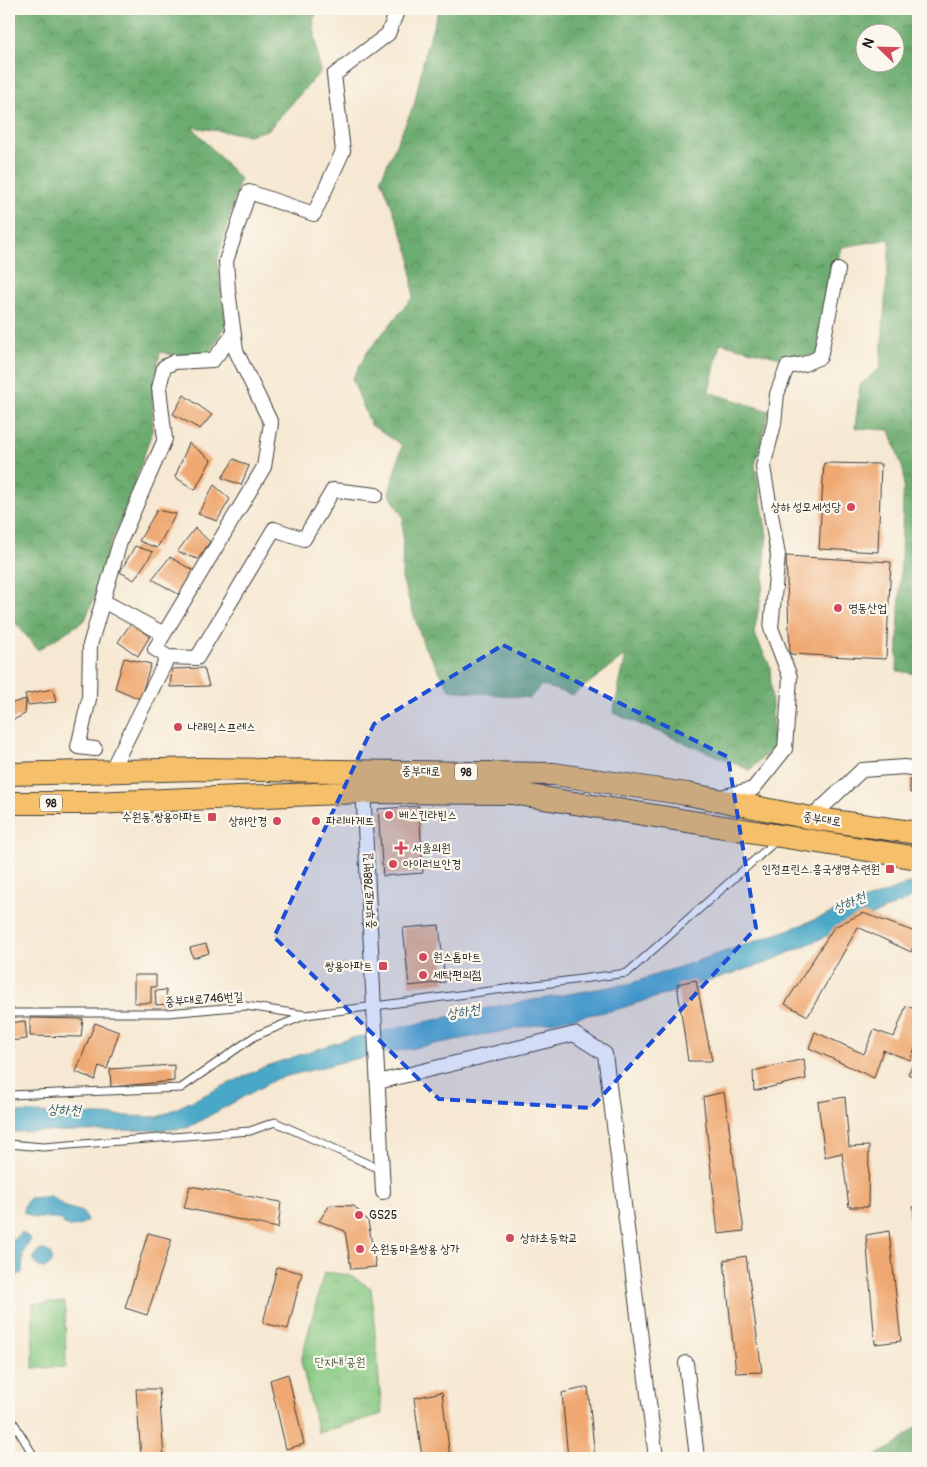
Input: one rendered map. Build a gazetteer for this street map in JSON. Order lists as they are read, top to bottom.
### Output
{
  "streets": {
    "main road": ["중부대로", "98"],
    "street": ["중부대로788번길"],
    "lane": ["중부대로746번길"]
  },
  "crossings": [
    ["중부대로", "중부대로788번길"],
    ["중부대로788번길", "중부대로746번길"]
  ],
  "water": ["상하천"],
  "parks": ["단지내 공원"],
  "places": {
    "other": [
      "상하 성모세성당",
      "영동산업",
      "나래익스프레스",
      "베스킨라빈스",
      "상하안경",
      "파리바게뜨",
      "아이러브안경",
      "원스톱마트",
      "세탁편의점",
      "GS25",
      "상하초등학교",
      "수원동마을쌍용 상가"
    ],
    "transit": ["수원동.쌍용아파트", "인정프린스.흥국생명수련원", "쌍용아파트"],
    "health": ["서울의원"]
  },
  "north": "top left"
}
